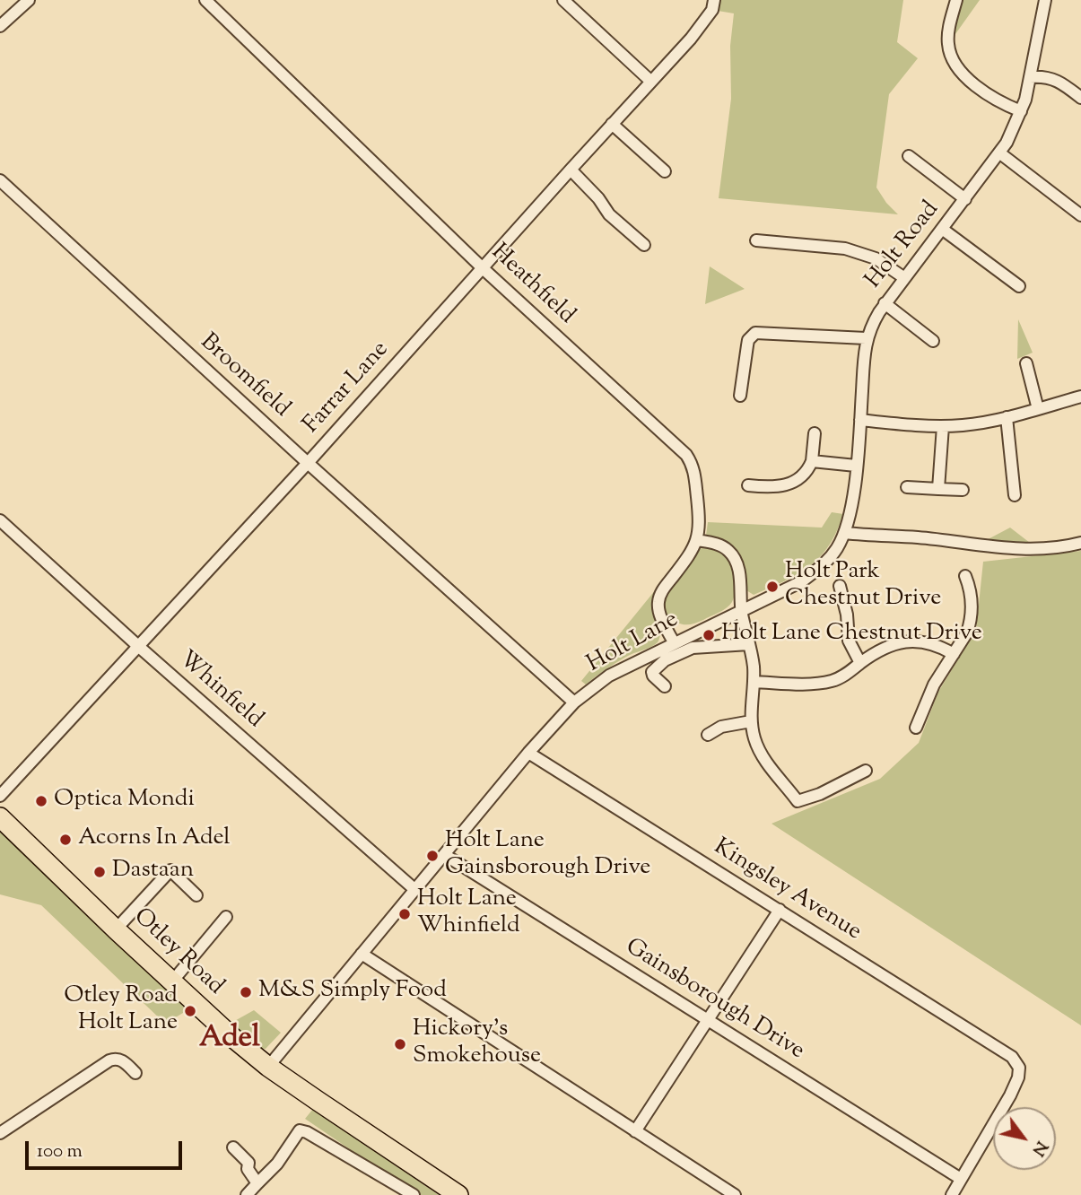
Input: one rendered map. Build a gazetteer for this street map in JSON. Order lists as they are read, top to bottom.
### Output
{
  "streets": {
    "highway": ["Otley Road"],
    "street": [
      "Holt Road",
      "Heathfield",
      "Broomfield",
      "Farrar Lane",
      "Holt Lane",
      "Whinfield",
      "Kingsley Avenue",
      "Gainsborough Drive"
    ]
  },
  "crossings": [
    ["Holt Road", "Holt Lane"],
    ["Heathfield", "Farrar Lane"],
    ["Broomfield", "Farrar Lane"],
    ["Broomfield", "Holt Lane"],
    ["Farrar Lane", "Whinfield"],
    ["Holt Lane", "Whinfield"],
    ["Holt Lane", "Kingsley Avenue"],
    ["Holt Lane", "Otley Road"],
    ["Holt Lane", "Gainsborough Drive"],
    ["Kingsley Avenue", "Gainsborough Drive"]
  ],
  "districts": ["Adel"],
  "places": [
    "Holt Park Chestnut Drive",
    "Holt Lane Chestnut Drive",
    "Optica Mondi",
    "Acorns In Adel",
    "Holt Lane Gainsborough Drive",
    "Dastaan",
    "Holt Lane Whinfield",
    "M&S Simply Food",
    "Otley Road Holt Lane",
    "Hickory's Smokehouse"
  ],
  "scale_bar": "100 m",
  "north": "bottom right"
}
